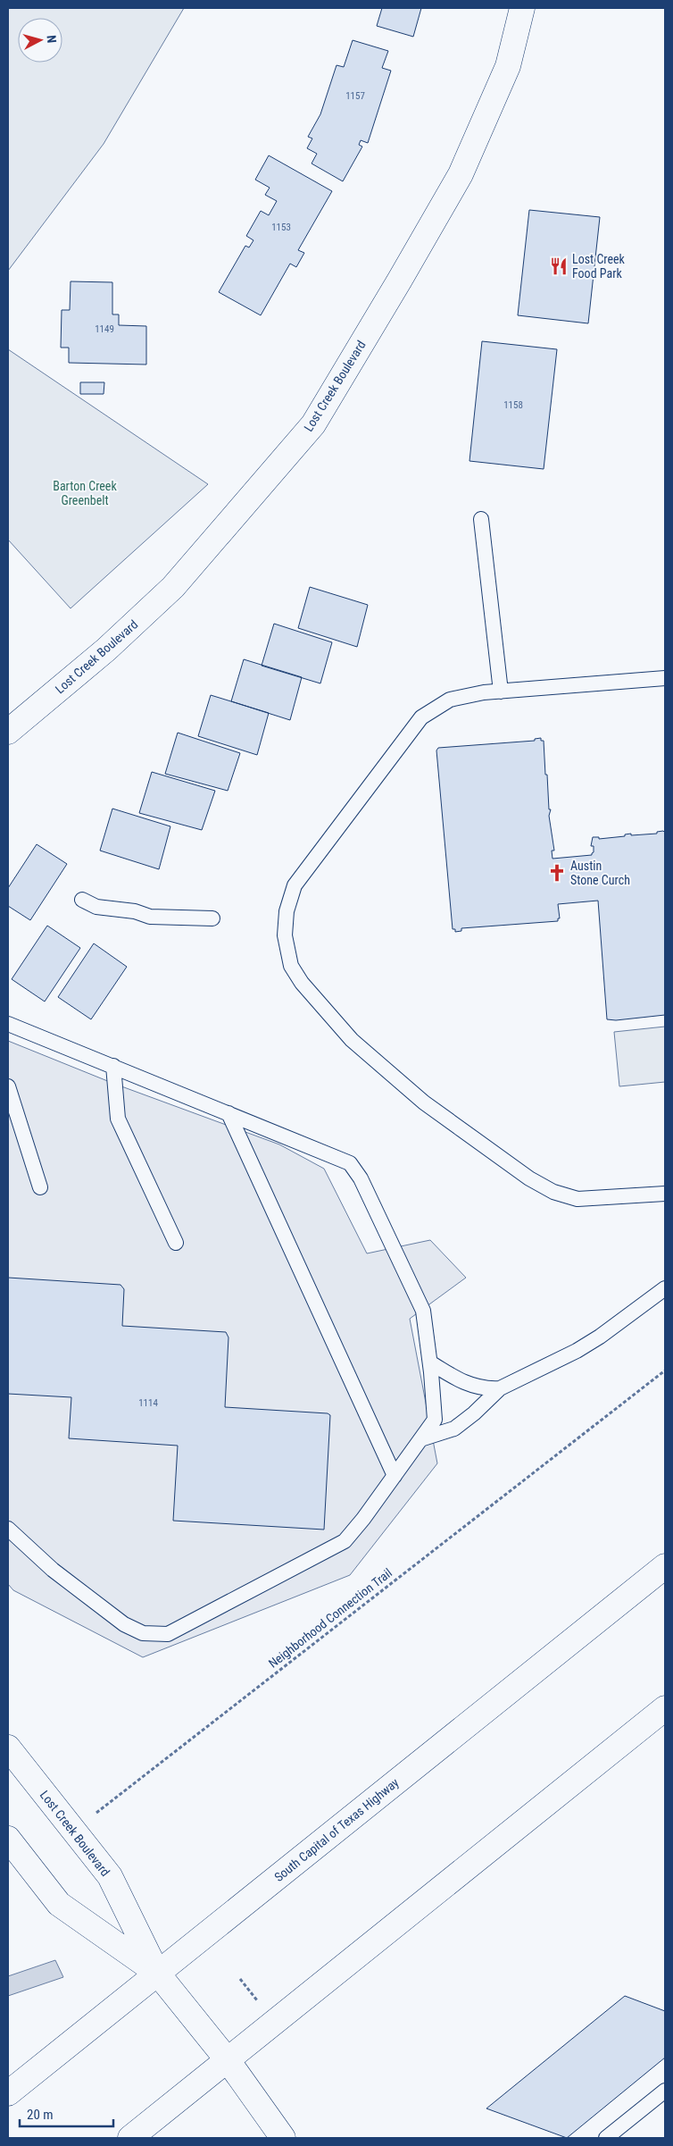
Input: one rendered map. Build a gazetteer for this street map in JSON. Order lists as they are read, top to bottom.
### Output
{
  "streets": {
    "main road": ["Lost Creek Boulevard", "South Capital of Texas Highway"],
    "path": ["Neighborhood Connection Trail"]
  },
  "crossings": [
    ["Lost Creek Boulevard", "Neighborhood Connection Trail"],
    ["Lost Creek Boulevard", "South Capital of Texas Highway"]
  ],
  "parks": ["Barton Creek Greenbelt"],
  "places": {
    "restaurant": ["Lost Creek Food Park"],
    "church": ["Austin Stone Curch"]
  },
  "house_numbers": [
    "1157",
    "1153",
    "1149",
    "1158",
    "1114"
  ],
  "scale_bar": "20 m",
  "north": "right"
}
